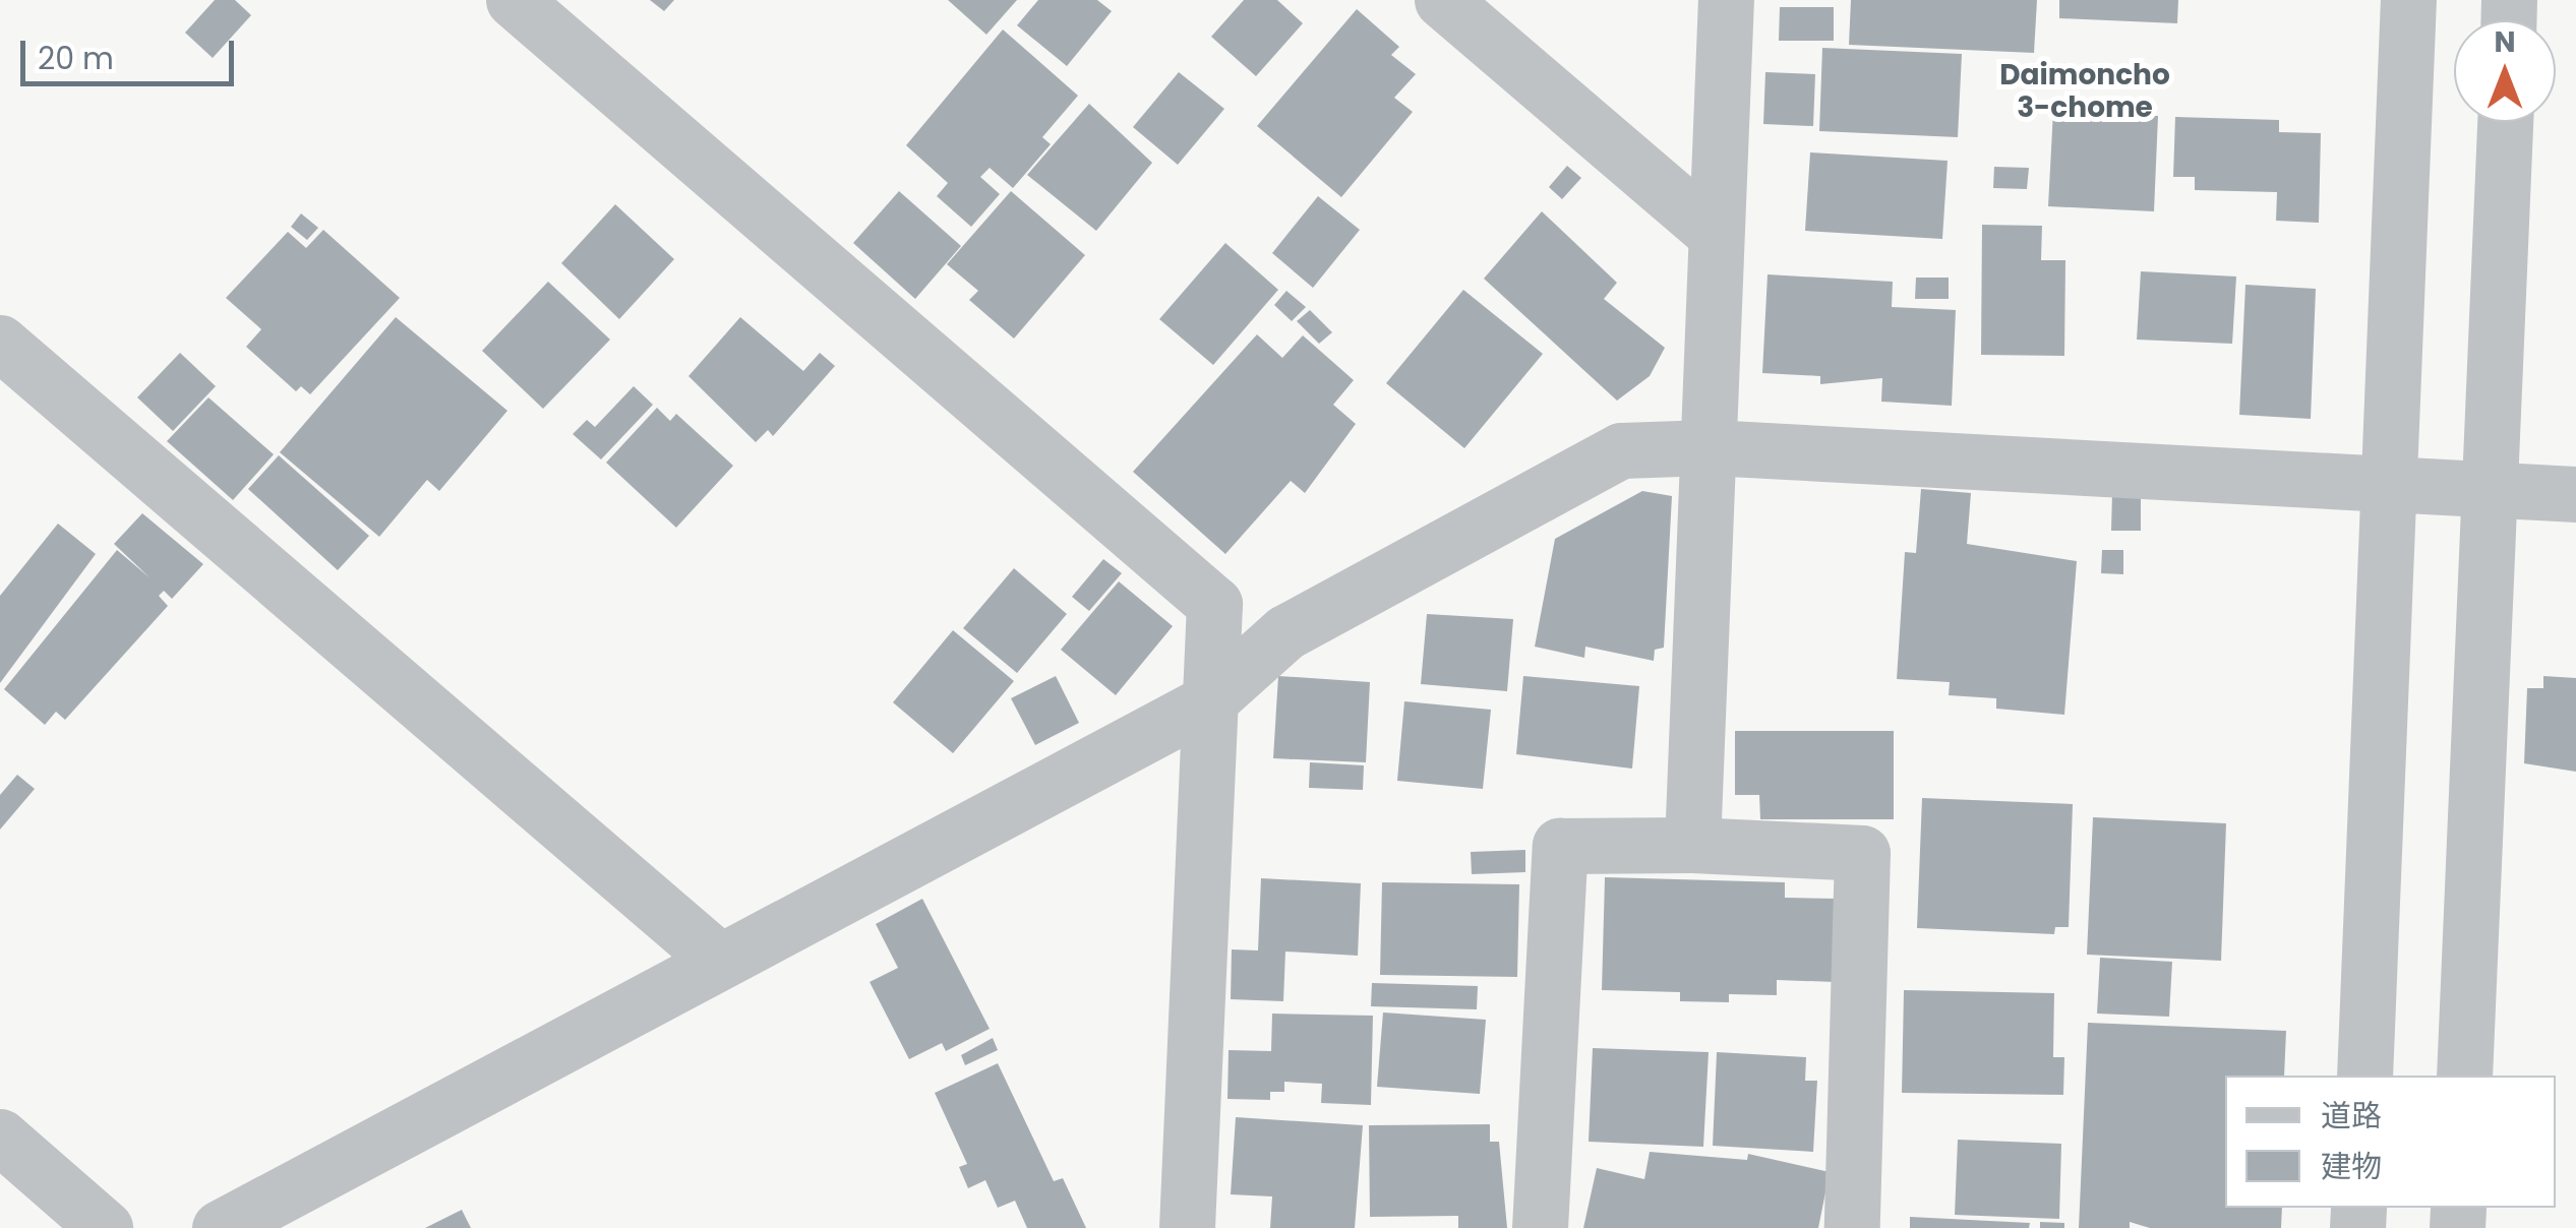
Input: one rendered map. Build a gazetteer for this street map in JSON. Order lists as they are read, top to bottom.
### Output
{
  "districts": ["Daimoncho 3-chome"],
  "legend": ["道路", "建物"],
  "scale_bar": "20 m",
  "north": "top"
}
